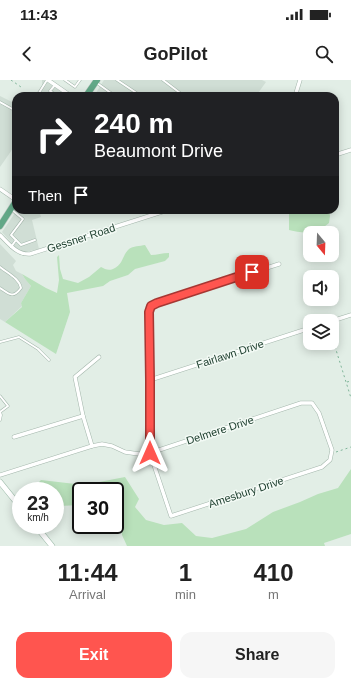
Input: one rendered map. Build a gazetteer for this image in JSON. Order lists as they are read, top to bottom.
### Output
{
  "streets": {
    "street": [
      "Gessner Road",
      "Fairlawn Drive",
      "Delmere Drive",
      "Amesbury Drive"
    ]
  },
  "crossings": [
    ["Delmere Drive", "Amesbury Drive"]
  ],
  "north": "bottom",
  "page": {
    "status": "11:43",
    "header": "GoPilot",
    "turn": ["240 m", "Beaumont Drive"],
    "then": "Then",
    "speed": "23 km/h",
    "limit": "30",
    "eta": [
      "11:44",
      "Arrival",
      "1",
      "min",
      "410",
      "m"
    ],
    "buttons": ["Exit", "Share"]
  }
}
